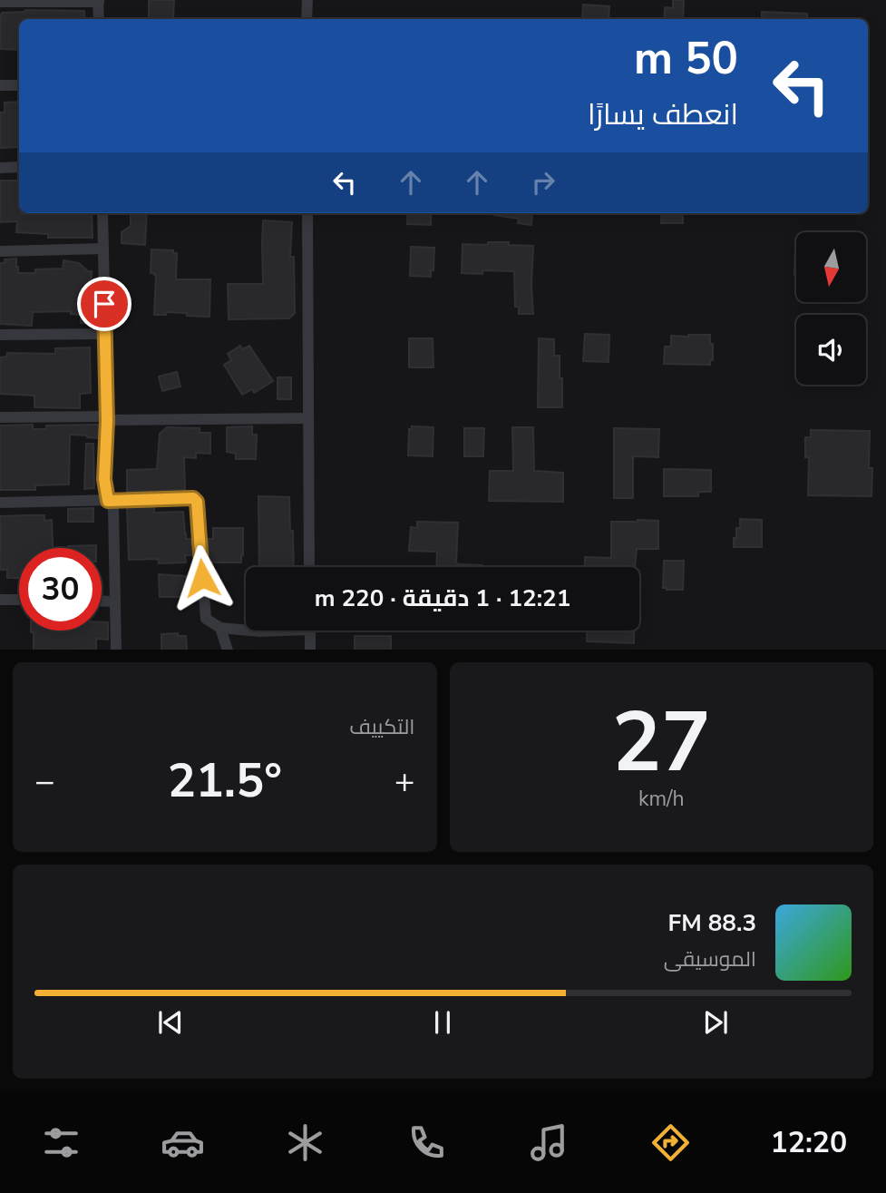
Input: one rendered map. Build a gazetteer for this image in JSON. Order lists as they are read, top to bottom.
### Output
{
  "north": "bottom",
  "page": {
    "turn": ["50 m", "انعطف يسارًا"],
    "limit": "30",
    "trip": "12:21 · 1 دقيقة · 220 m",
    "tile": [
      ["27", "km/h"],
      "التكييف"
    ],
    "heat": ["−", "21.5°", "+"],
    "song": ["88.3 FM", "الموسيقى"],
    "tabs": "12:20"
  }
}
